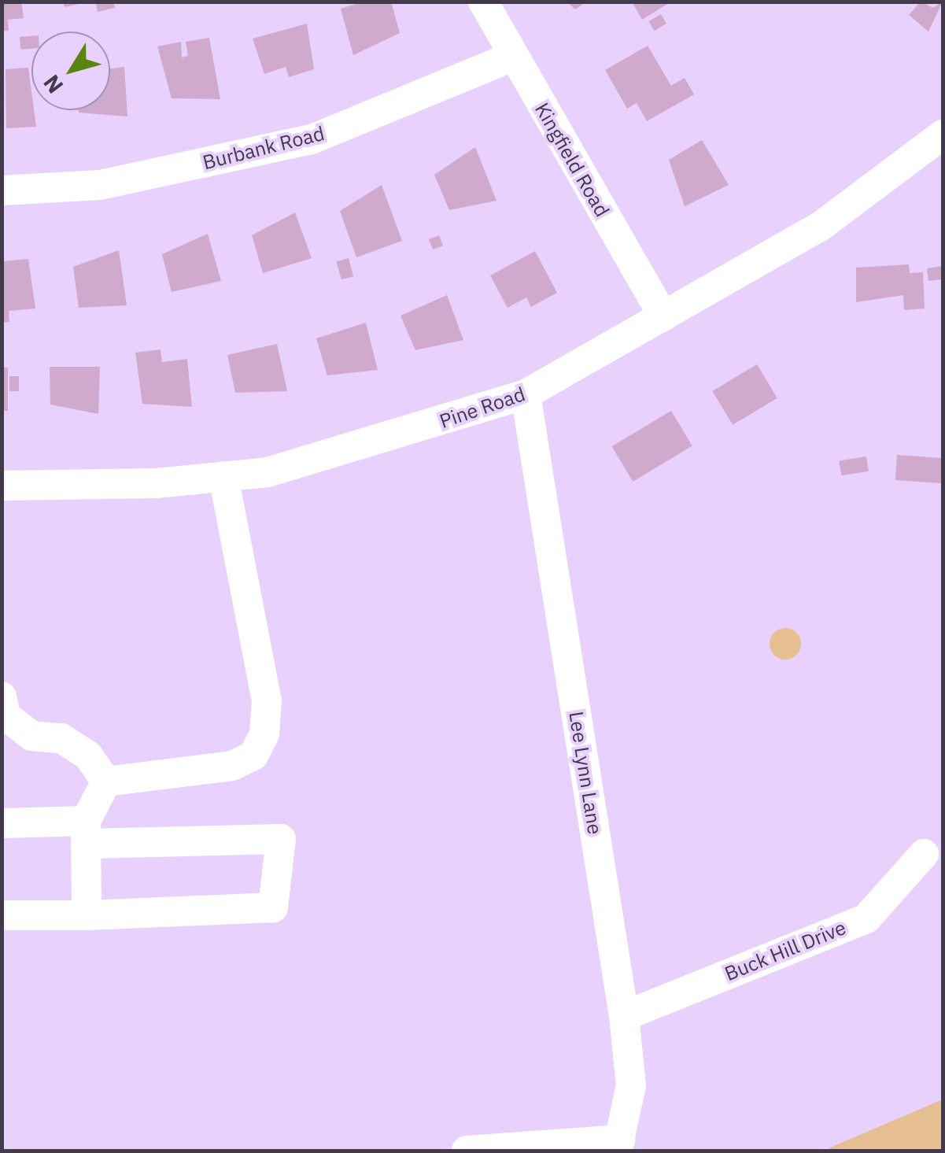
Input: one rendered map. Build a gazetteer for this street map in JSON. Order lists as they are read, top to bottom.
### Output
{
  "streets": {
    "street": [
      "Burbank Road",
      "Kingfield Road",
      "Pine Road",
      "Lee Lynn Lane",
      "Buck Hill Drive"
    ]
  },
  "crossings": [
    ["Burbank Road", "Kingfield Road"],
    ["Kingfield Road", "Pine Road"],
    ["Pine Road", "Lee Lynn Lane"],
    ["Lee Lynn Lane", "Buck Hill Drive"]
  ],
  "north": "bottom left"
}
